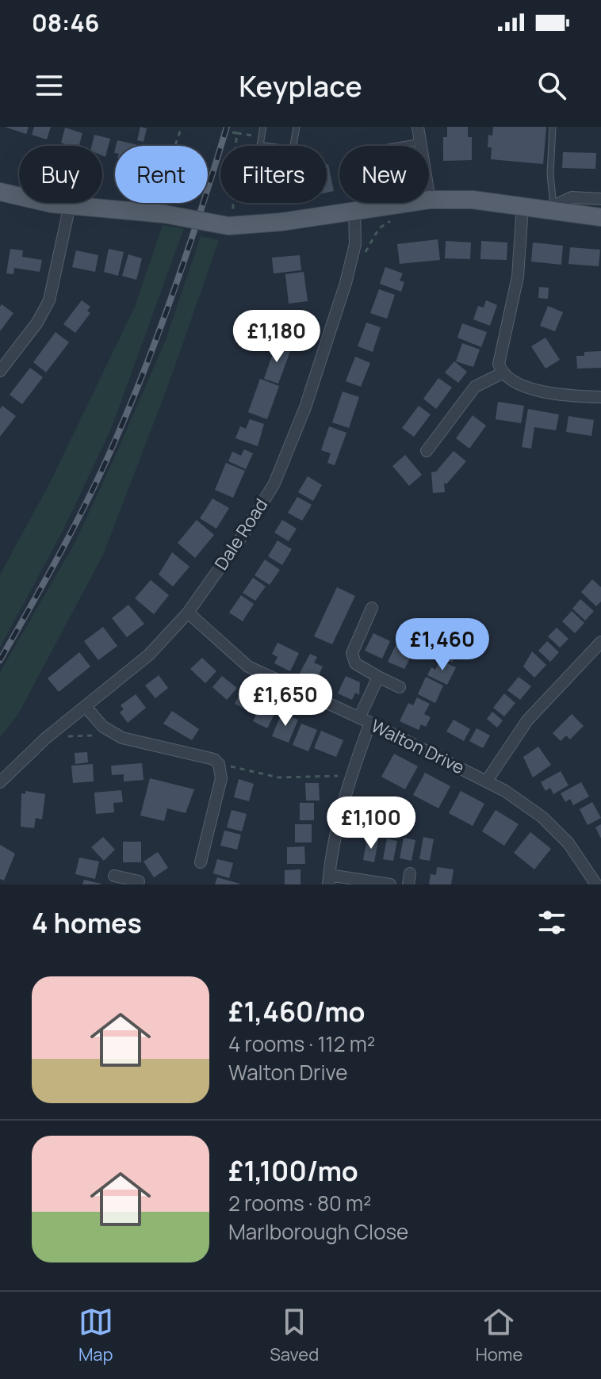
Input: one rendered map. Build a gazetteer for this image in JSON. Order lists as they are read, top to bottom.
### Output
{
  "streets": {
    "street": ["Dale Road", "Walton Drive"]
  },
  "crossings": [
    ["Dale Road", "Walton Drive"]
  ],
  "page": {
    "status": "08:46",
    "header": "Keyplace",
    "chip": [
      "Buy",
      "Rent",
      "Filters",
      "New"
    ],
    "price": [
      "£1,180",
      "£1,460",
      "£1,650",
      "£1,100"
    ],
    "heading": "4 homes",
    "list": [
      {
        "name": "£1,460/mo",
        "note": "4 rooms · 112 m² · Walton Drive"
      },
      {
        "name": "£1,100/mo",
        "note": "2 rooms · 80 m² · Marlborough Close"
      }
    ],
    "tabs": ["Map", "Saved", "Home"]
  }
}
